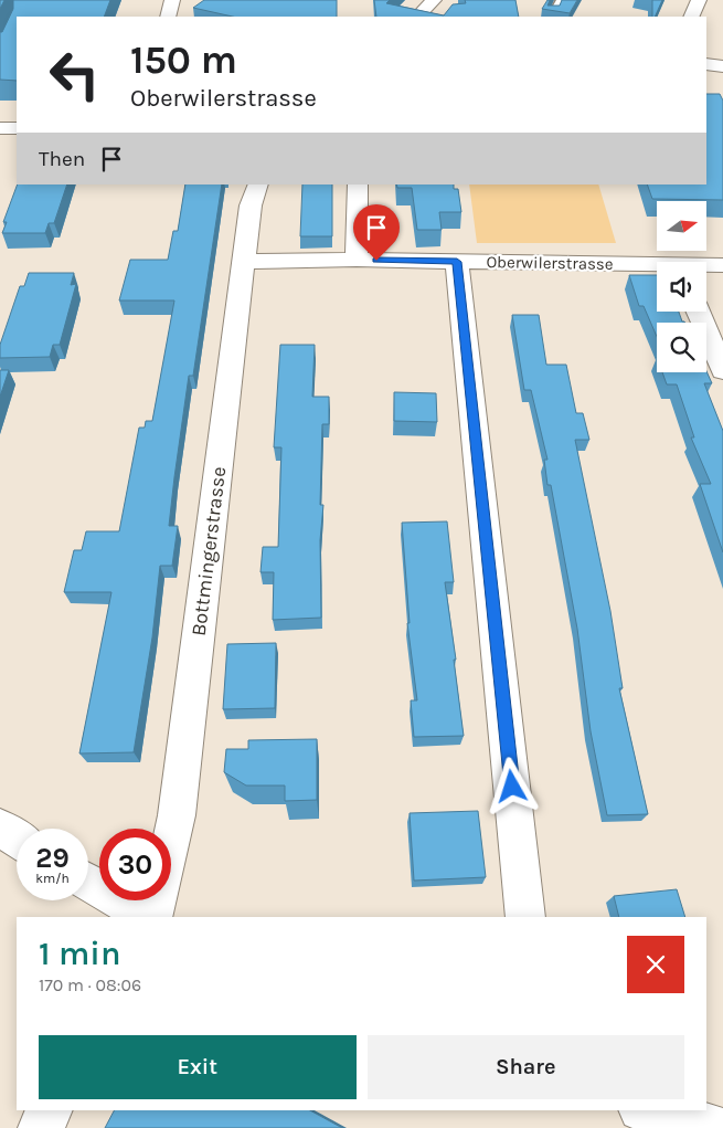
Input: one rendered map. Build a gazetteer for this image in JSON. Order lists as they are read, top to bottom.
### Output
{
  "streets": {
    "street": ["Oberwilerstrasse", "Bottmingerstrasse"]
  },
  "crossings": [
    ["Oberwilerstrasse", "Bottmingerstrasse"]
  ],
  "north": "right",
  "page": {
    "turn": ["150 m", "Oberwilerstrasse"],
    "then": "Then",
    "speed": "29 km/h",
    "limit": "30",
    "heading": ["1 min", "170 m · 08:06"],
    "buttons": ["Exit", "Share"]
  }
}
